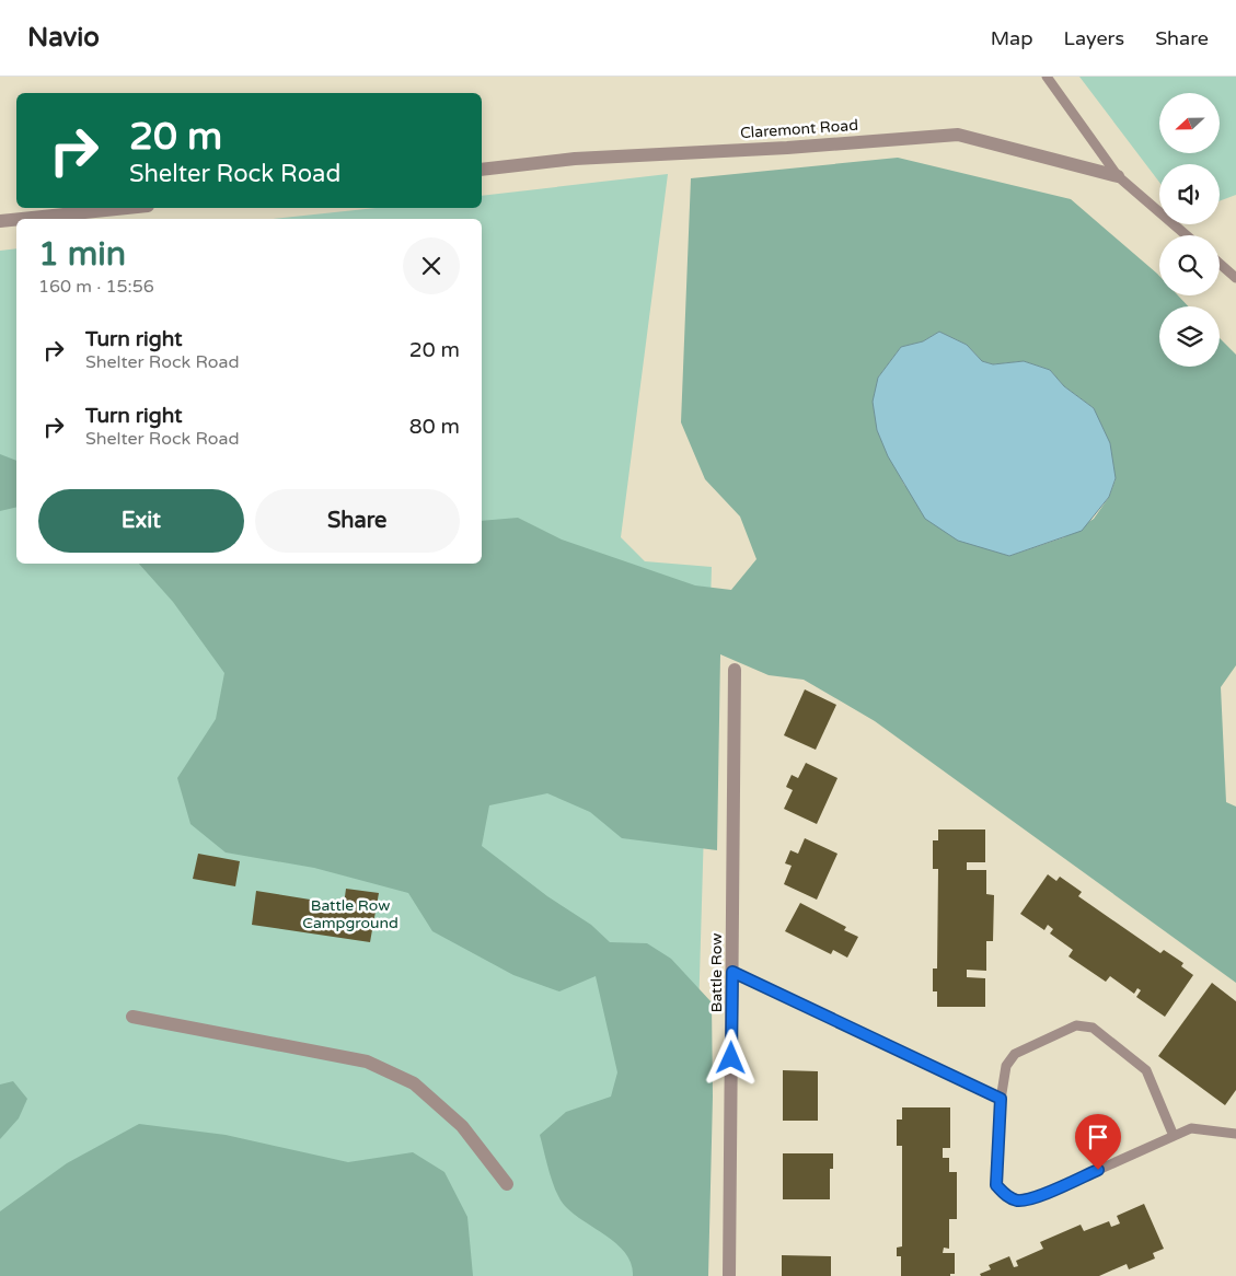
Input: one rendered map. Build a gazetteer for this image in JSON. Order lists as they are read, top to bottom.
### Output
{
  "streets": {
    "street": ["Claremont Road", "Battle Row"]
  },
  "parks": ["Battle Row Campground"],
  "north": "left",
  "page": {
    "header": "Navio",
    "nav": ["Map", "Layers", "Share"],
    "turn": ["20 m", "Shelter Rock Road"],
    "heading": ["1 min", "160 m · 15:56"],
    "list": [
      {
        "name": "Turn right",
        "note": "Shelter Rock Road",
        "value": "20 m"
      },
      {
        "name": "Turn right",
        "note": "Shelter Rock Road",
        "value": "80 m"
      }
    ],
    "buttons": ["Exit", "Share"]
  }
}
